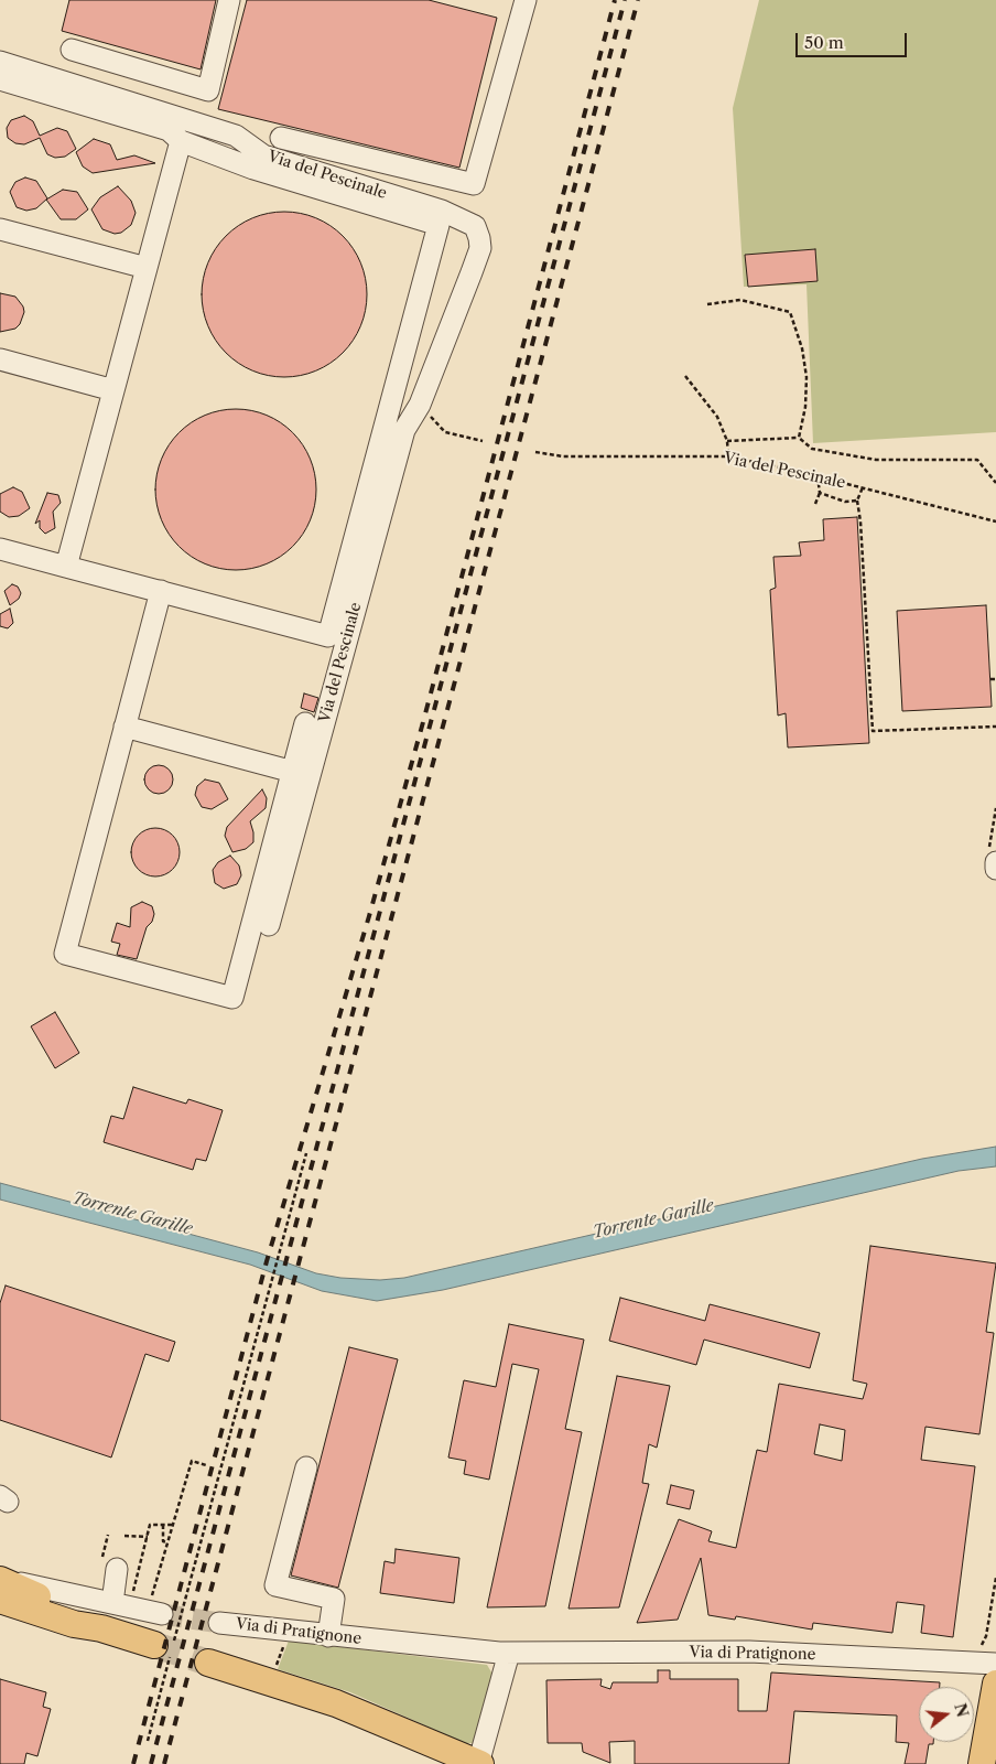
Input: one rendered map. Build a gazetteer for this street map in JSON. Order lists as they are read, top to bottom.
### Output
{
  "streets": {
    "street": ["Via del Pescinale", "Via di Pratignone"]
  },
  "water": ["Torrente Garille"],
  "scale_bar": "50 m",
  "north": "right"
}
